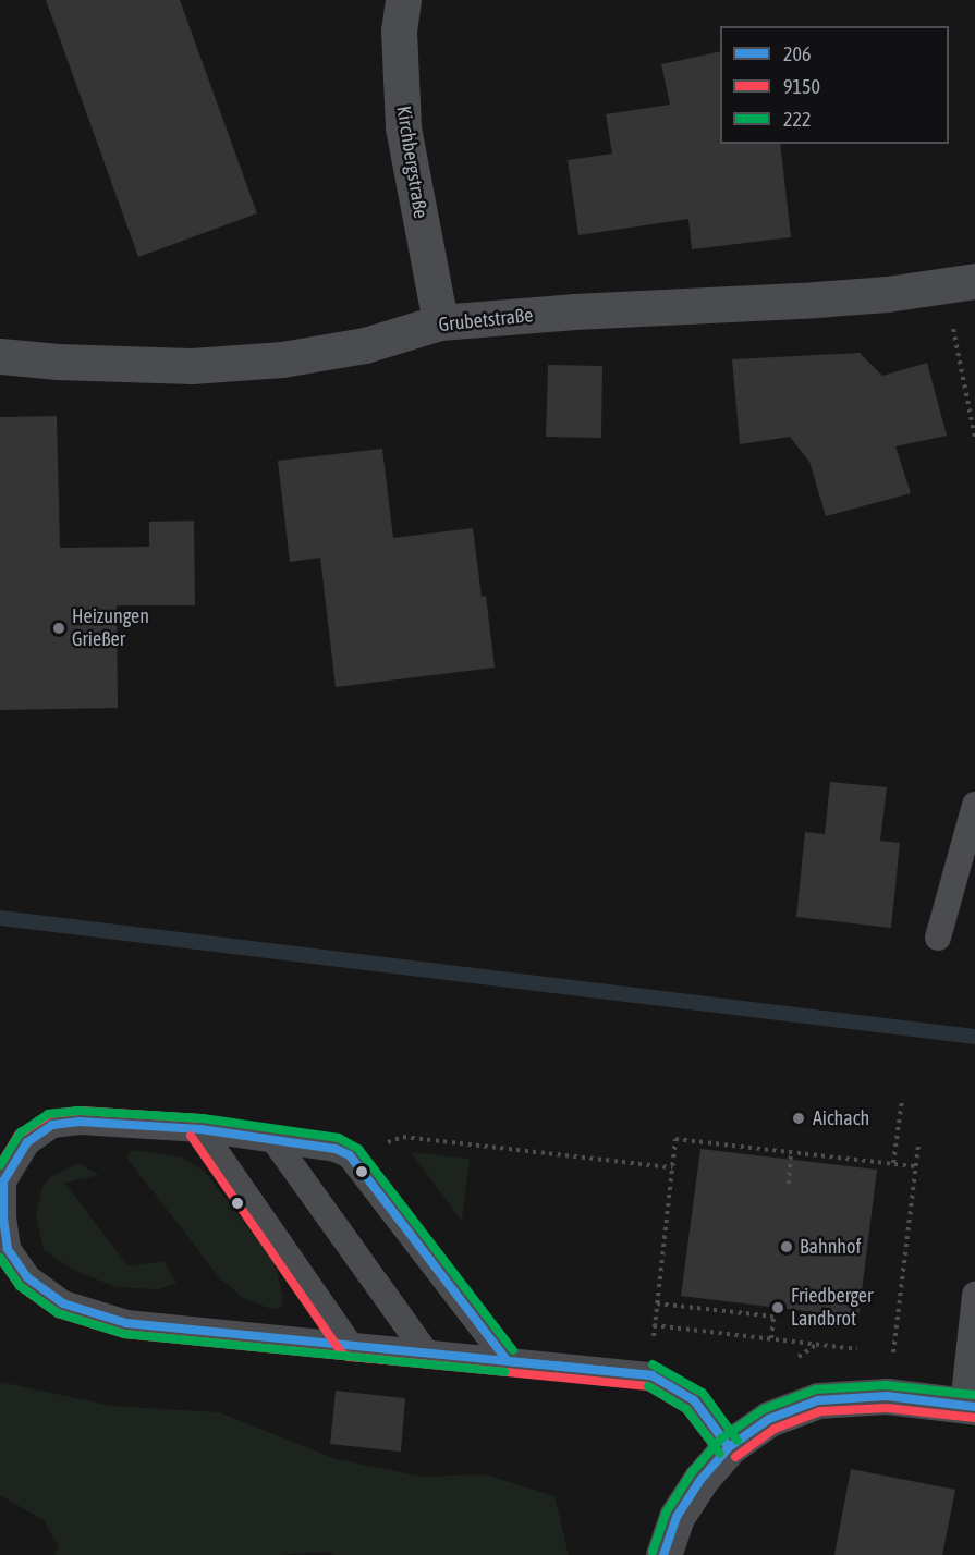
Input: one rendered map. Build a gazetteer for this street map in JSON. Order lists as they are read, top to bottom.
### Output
{
  "streets": {
    "street": ["Kirchbergstraße", "Grubetstraße"]
  },
  "crossings": [
    ["Kirchbergstraße", "Grubetstraße"]
  ],
  "places": [
    "Heizungen Grießer",
    "Aichach",
    "Bahnhof",
    "Friedberger Landbrot"
  ],
  "lines": ["transit line 9150", "transit line 222", "transit line 206"],
  "legend": ["206", "9150", "222"]
}
